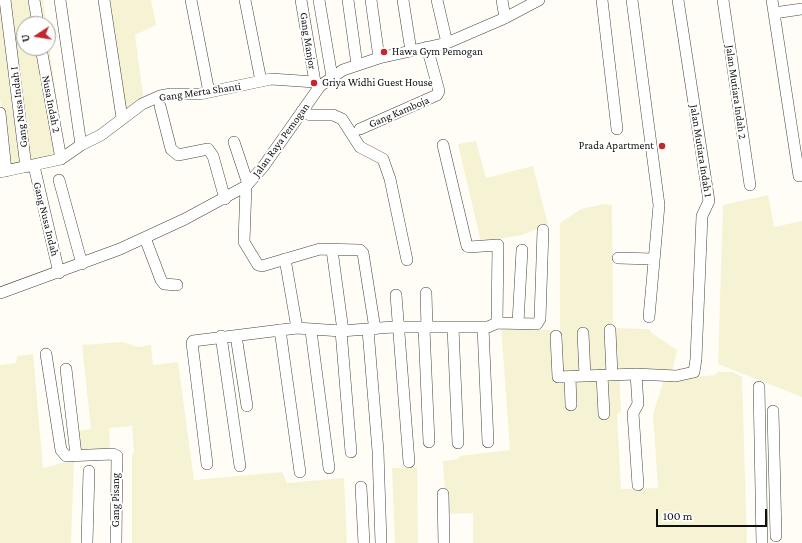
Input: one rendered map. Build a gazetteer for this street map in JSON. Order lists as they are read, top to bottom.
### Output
{
  "streets": {
    "street": [
      "Gang Manjor",
      "Gang Merta Shanti",
      "Jalan Mutiara Indah 2",
      "Nusa Indah 2",
      "Gang Nusa Indah I",
      "Gang Kamboja",
      "Jalan Raya Pemogan",
      "Jalan Mutiara Indah 1",
      "Gang Nusa Indah",
      "Gang Pisang"
    ]
  },
  "crossings": [
    ["Gang Manjor", "Gang Merta Shanti"],
    ["Gang Manjor", "Jalan Raya Pemogan"],
    ["Gang Merta Shanti", "Nusa Indah 2"],
    ["Gang Merta Shanti", "Gang Nusa Indah I"],
    ["Gang Merta Shanti", "Jalan Raya Pemogan"],
    ["Gang Merta Shanti", "Gang Nusa Indah"],
    ["Gang Nusa Indah I", "Gang Nusa Indah"],
    ["Gang Kamboja", "Jalan Raya Pemogan"],
    ["Jalan Raya Pemogan", "Gang Nusa Indah"]
  ],
  "places": ["Hawa Gym Pemogan", "Griya Widhi Guest House", "Prada Apartment"],
  "scale_bar": "100 m",
  "north": "left"
}
